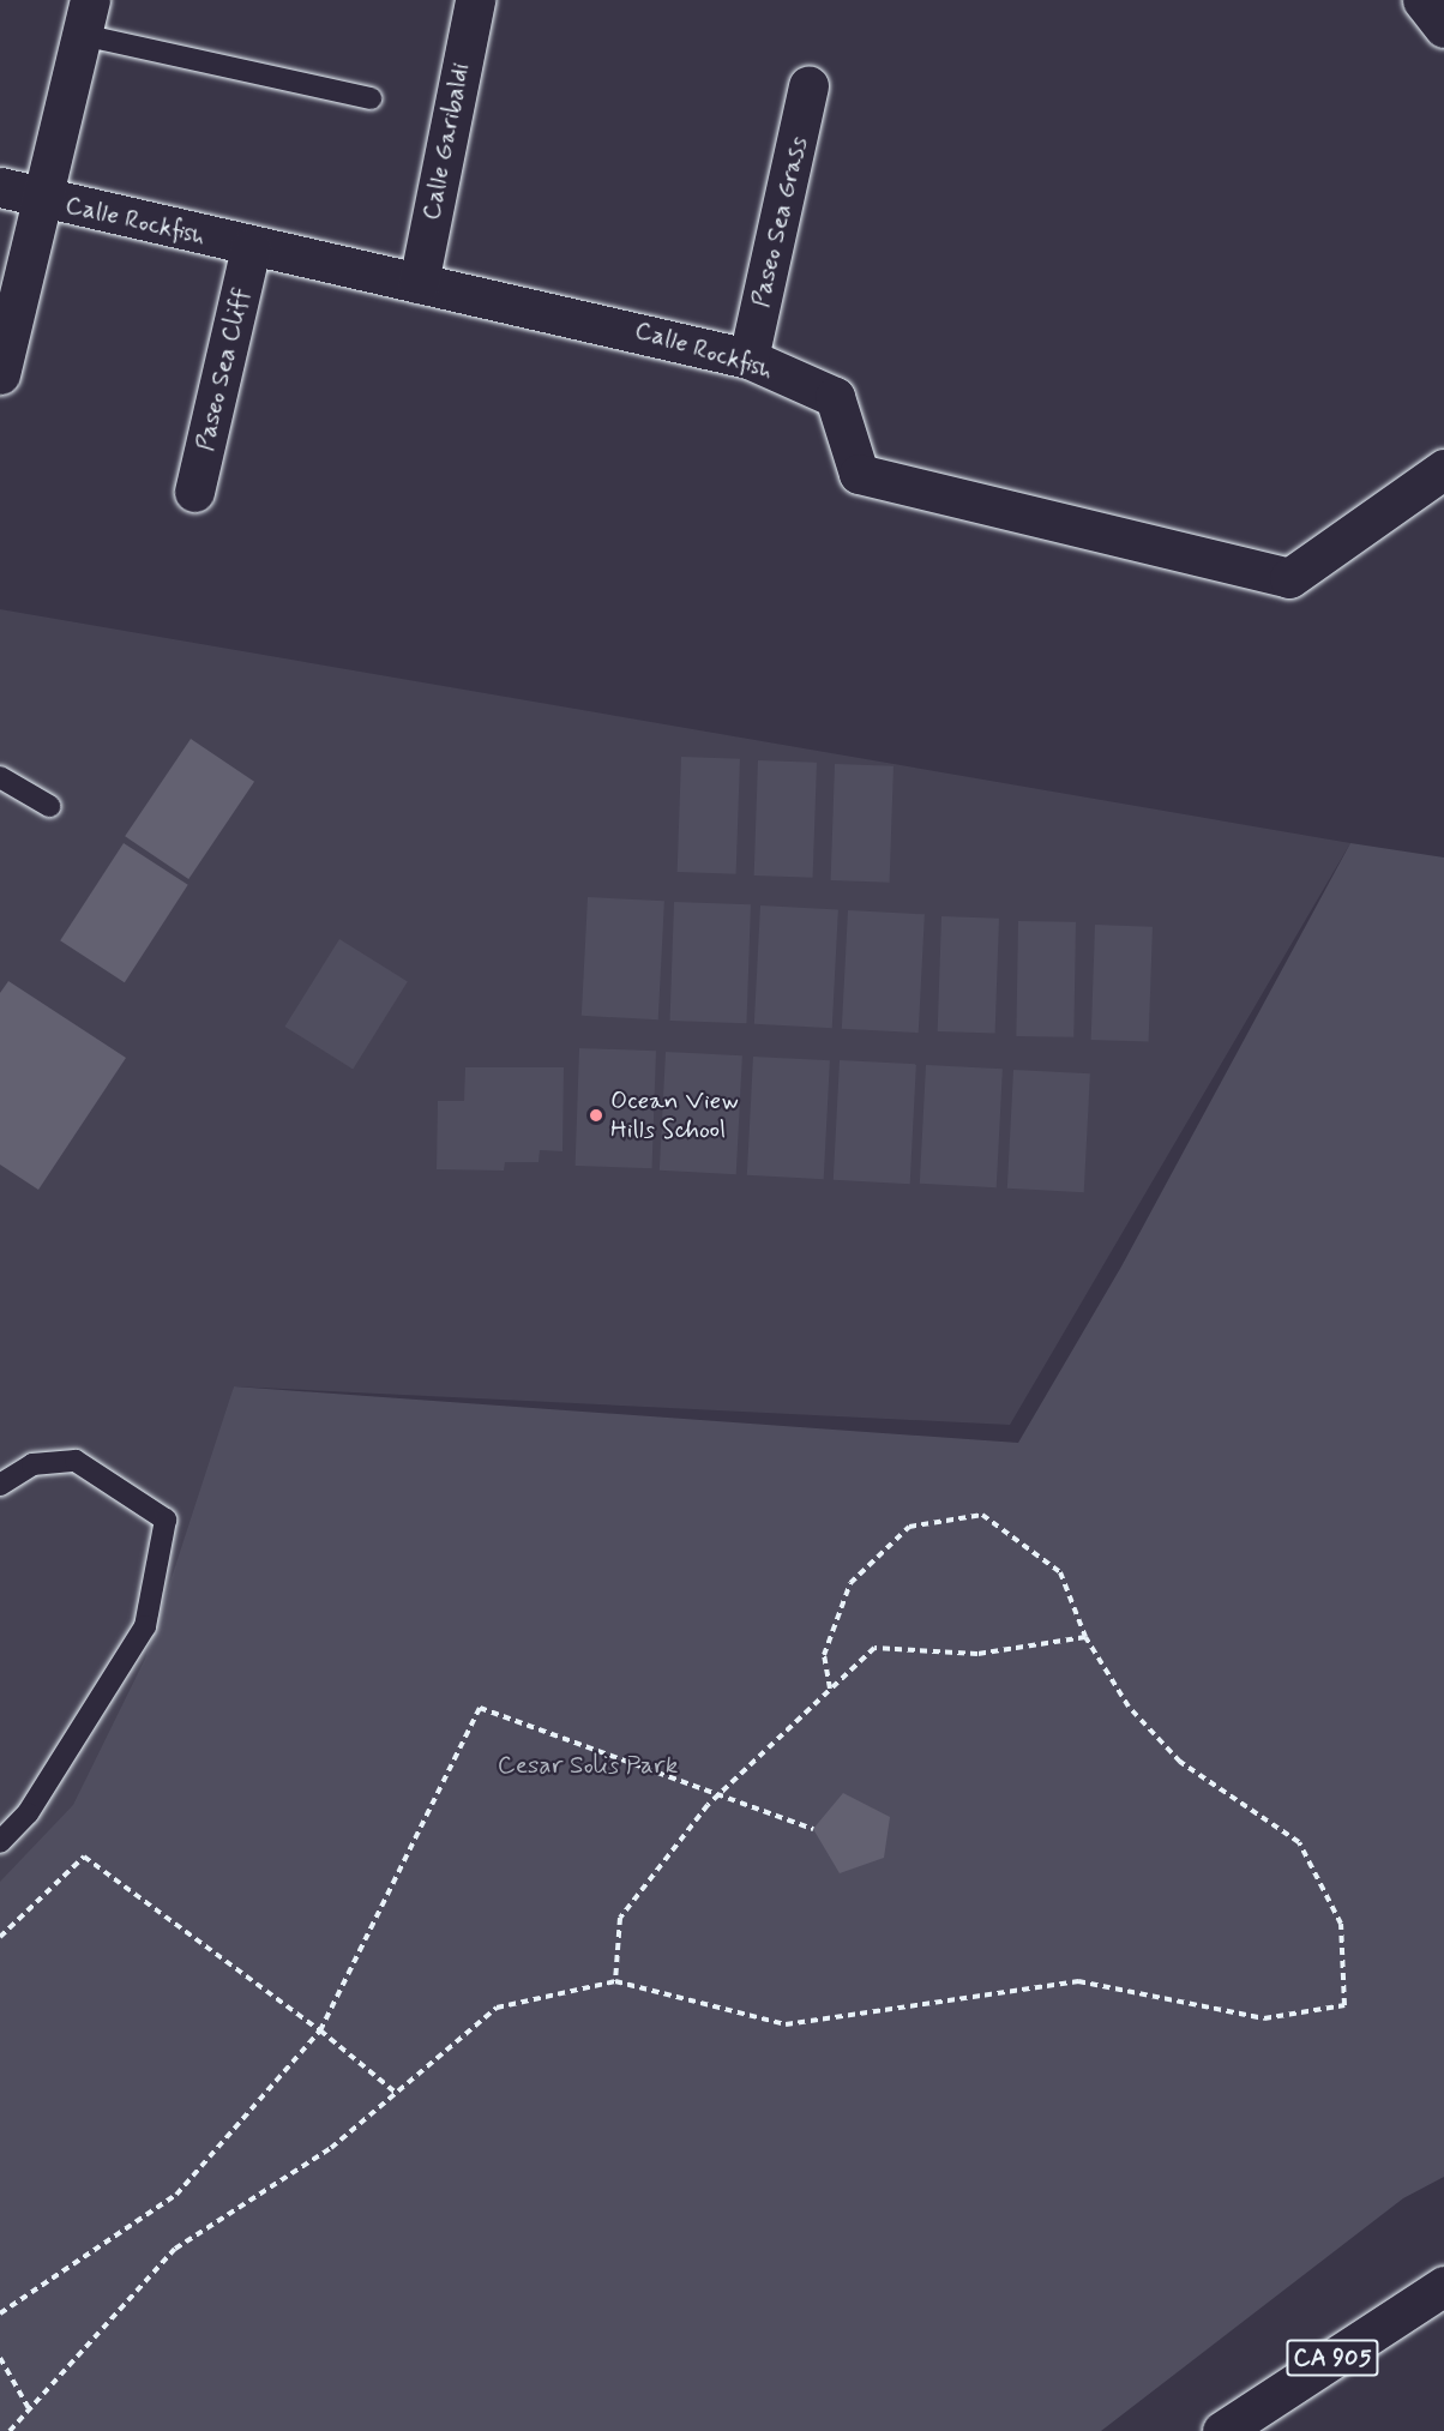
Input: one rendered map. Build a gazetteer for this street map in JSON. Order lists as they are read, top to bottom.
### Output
{
  "streets": {
    "main road": [
      "Calle Garibaldi",
      "Calle Rockfish",
      "Paseo Sea Grass",
      "Paseo Sea Cliff",
      "CA 905"
    ]
  },
  "crossings": [
    ["Calle Garibaldi", "Calle Rockfish"],
    ["Calle Rockfish", "Paseo Sea Grass"],
    ["Calle Rockfish", "Paseo Sea Cliff"]
  ],
  "parks": ["Cesar Solis Park"],
  "places": ["Ocean View Hills School"]
}
